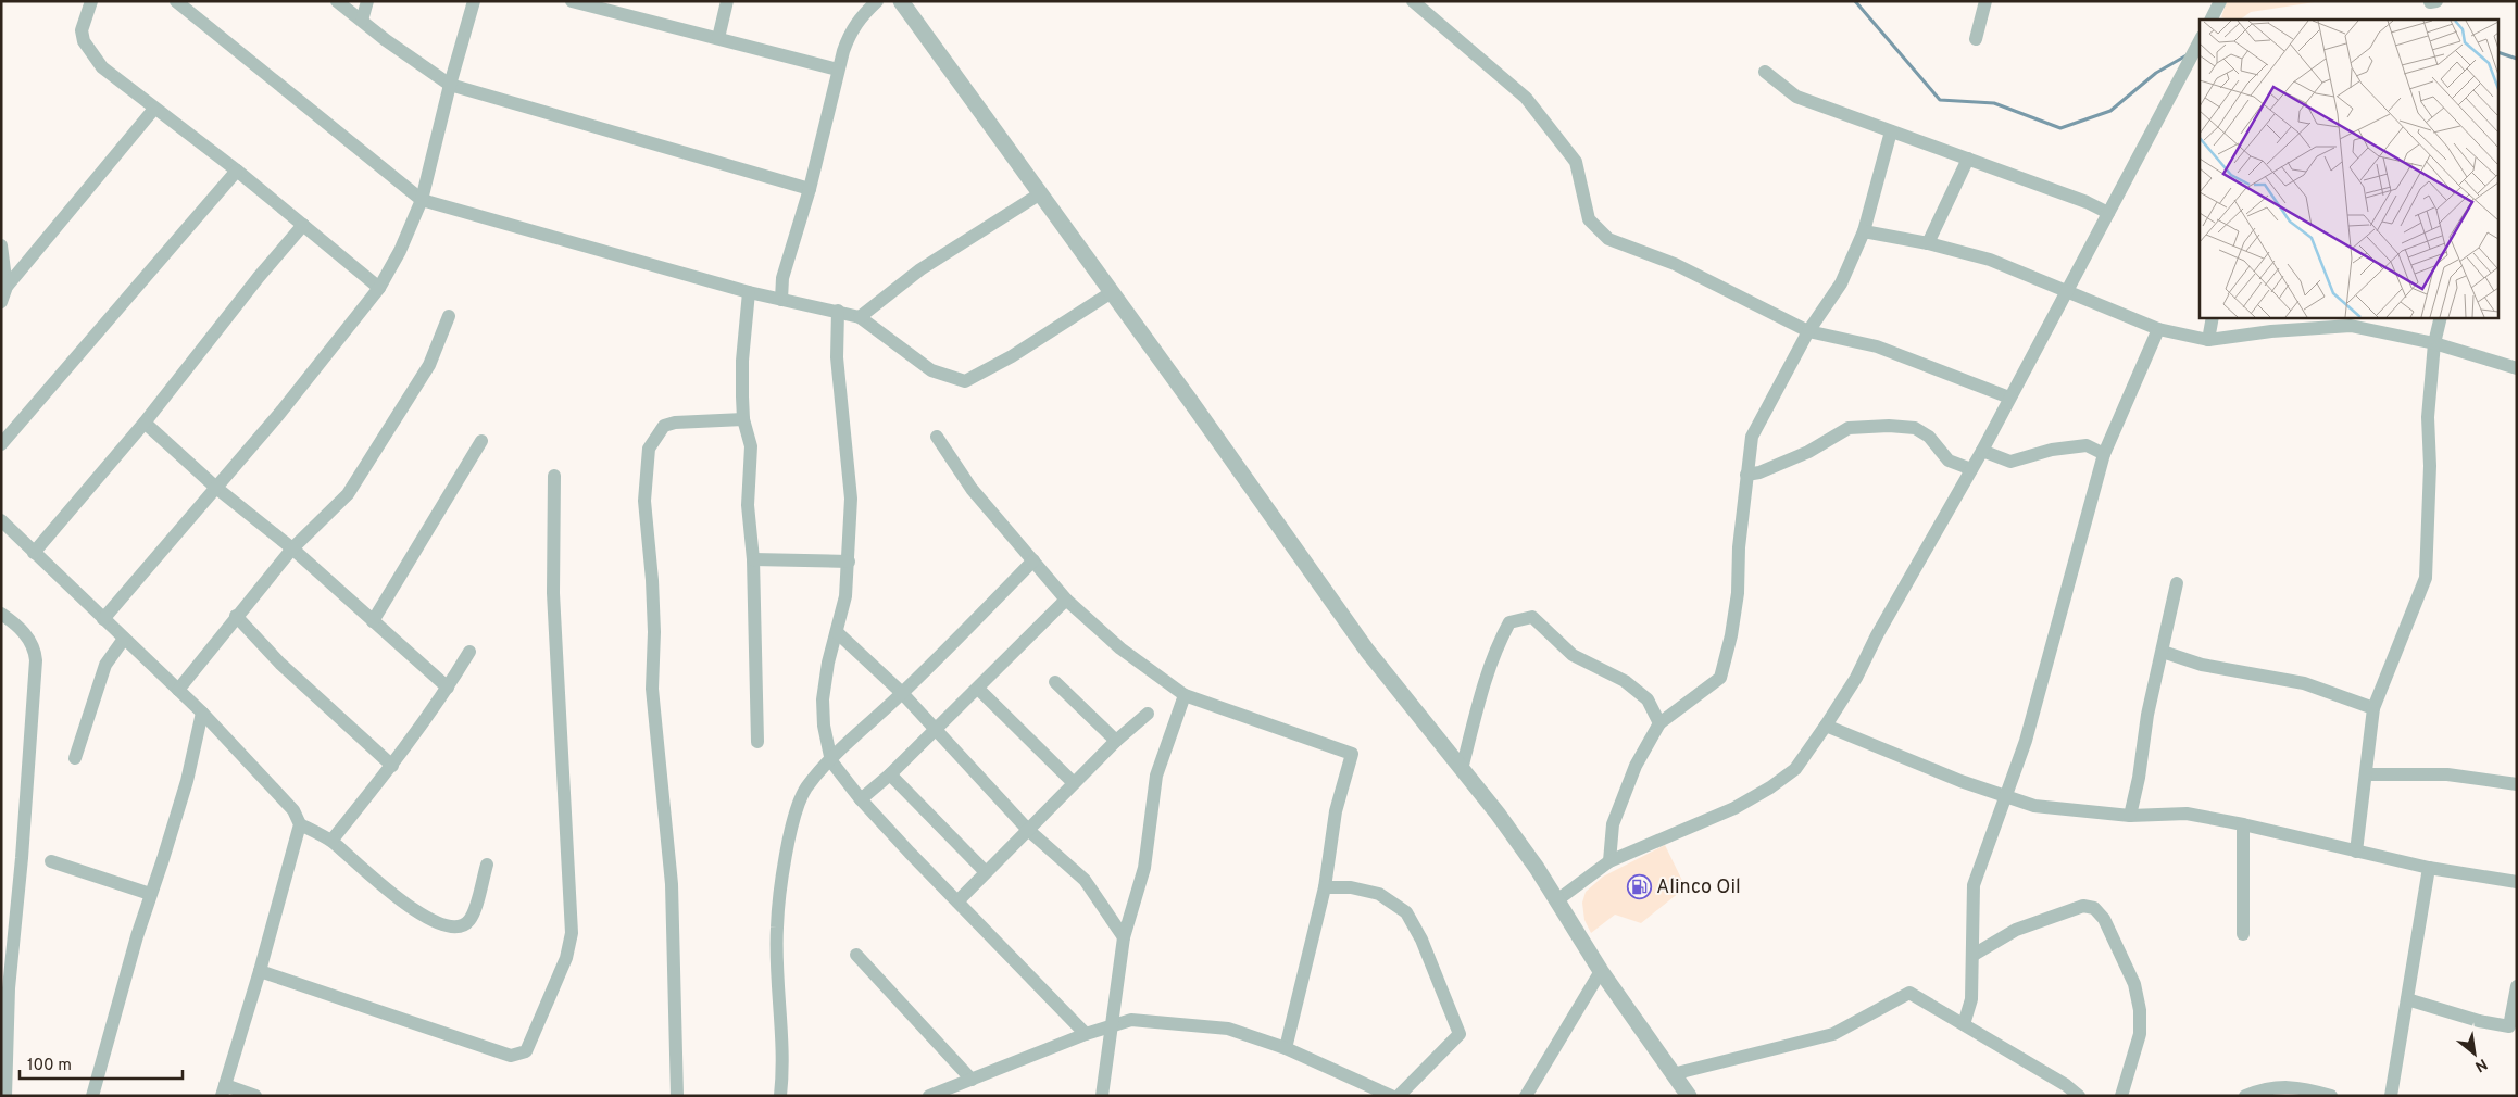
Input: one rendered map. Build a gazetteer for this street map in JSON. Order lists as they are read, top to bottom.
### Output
{
  "places": {
    "fuel station": ["Alinco Oil"]
  },
  "scale_bar": "100 m",
  "north": "bottom right"
}
